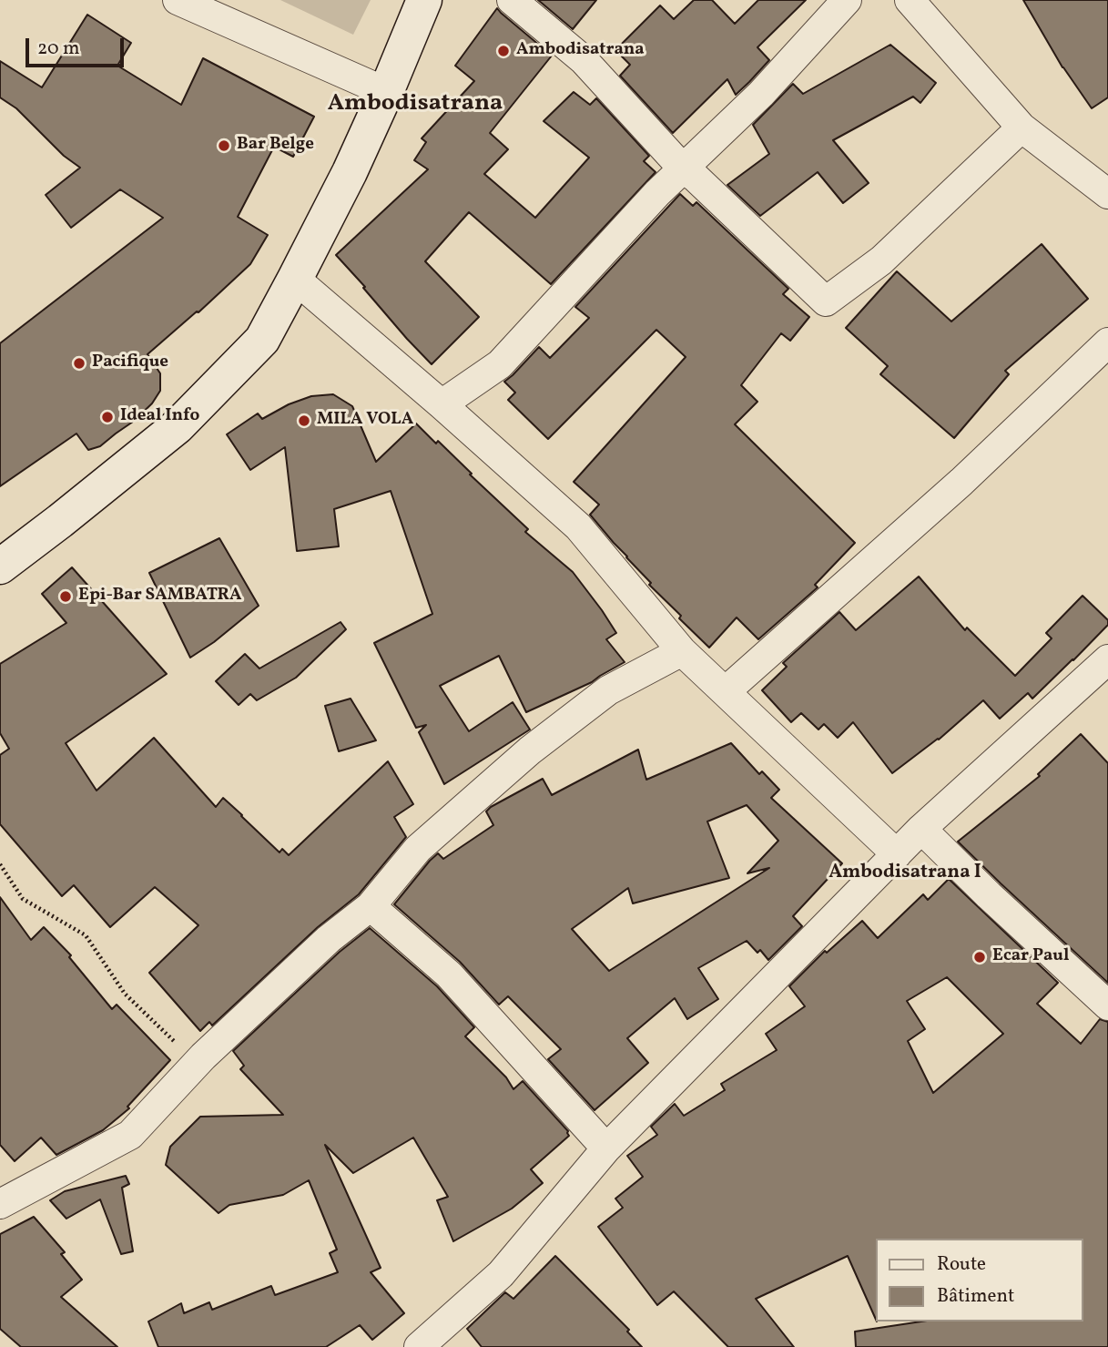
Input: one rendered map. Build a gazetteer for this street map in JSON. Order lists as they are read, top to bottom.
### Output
{
  "districts": ["Ambodisatrana", "Ambodisatrana I"],
  "places": [
    "Ambodisatrana",
    "Bar Belge",
    "Pacifique",
    "Ideal Info",
    "MILA VOLA",
    "Epi-Bar SAMBATRA",
    "Ecar Paul"
  ],
  "legend": ["Route", "Bâtiment"],
  "scale_bar": "20 m"
}
